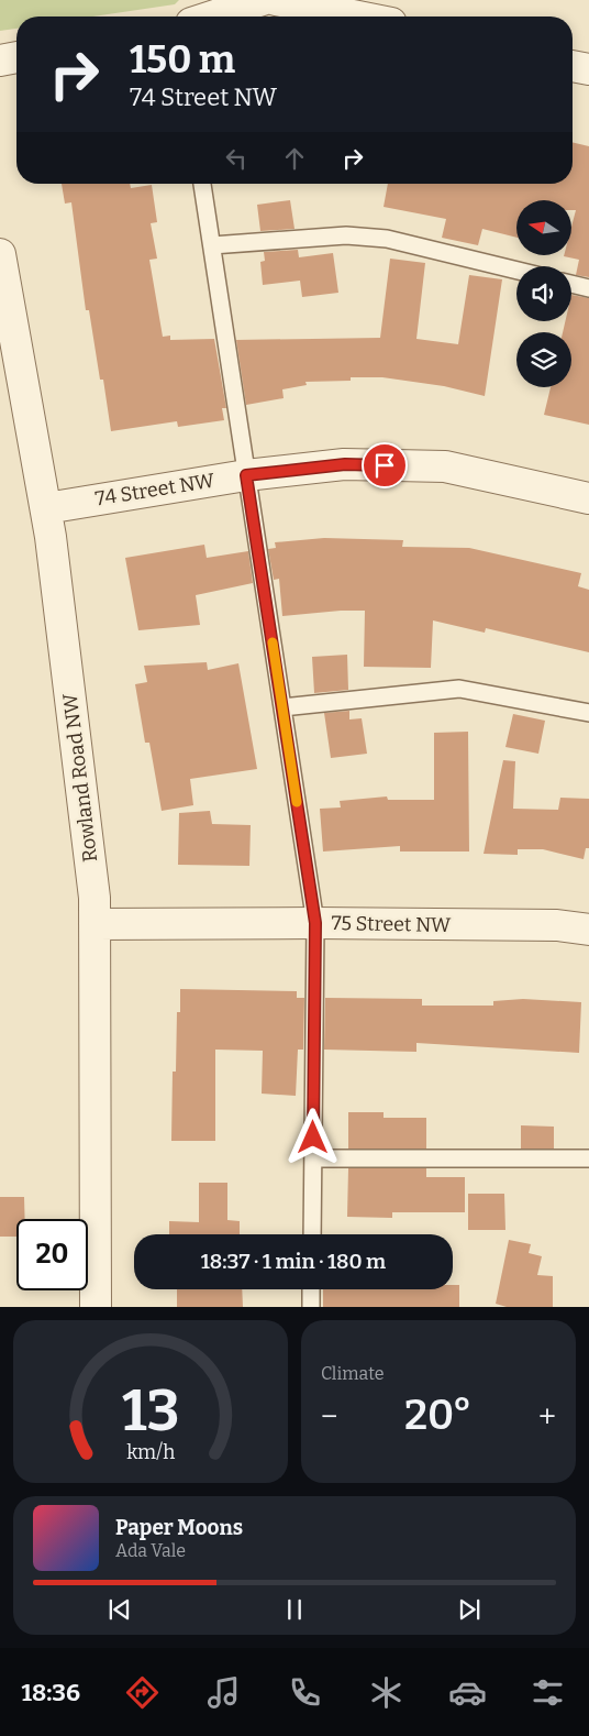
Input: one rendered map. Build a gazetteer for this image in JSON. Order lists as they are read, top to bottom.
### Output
{
  "streets": {
    "street": ["74 Street NW", "Rowland Road NW", "75 Street NW"]
  },
  "crossings": [
    ["74 Street NW", "Rowland Road NW"],
    ["Rowland Road NW", "75 Street NW"]
  ],
  "north": "left",
  "page": {
    "turn": ["150 m", "74 Street NW"],
    "limit": "20",
    "trip": "18:37 · 1 min · 180 m",
    "tile": "Climate",
    "heat": ["−", "20°", "+"],
    "song": ["Paper Moons", "Ada Vale"],
    "tabs": "18:36",
    "gauge": ["13", "km/h"]
  }
}
